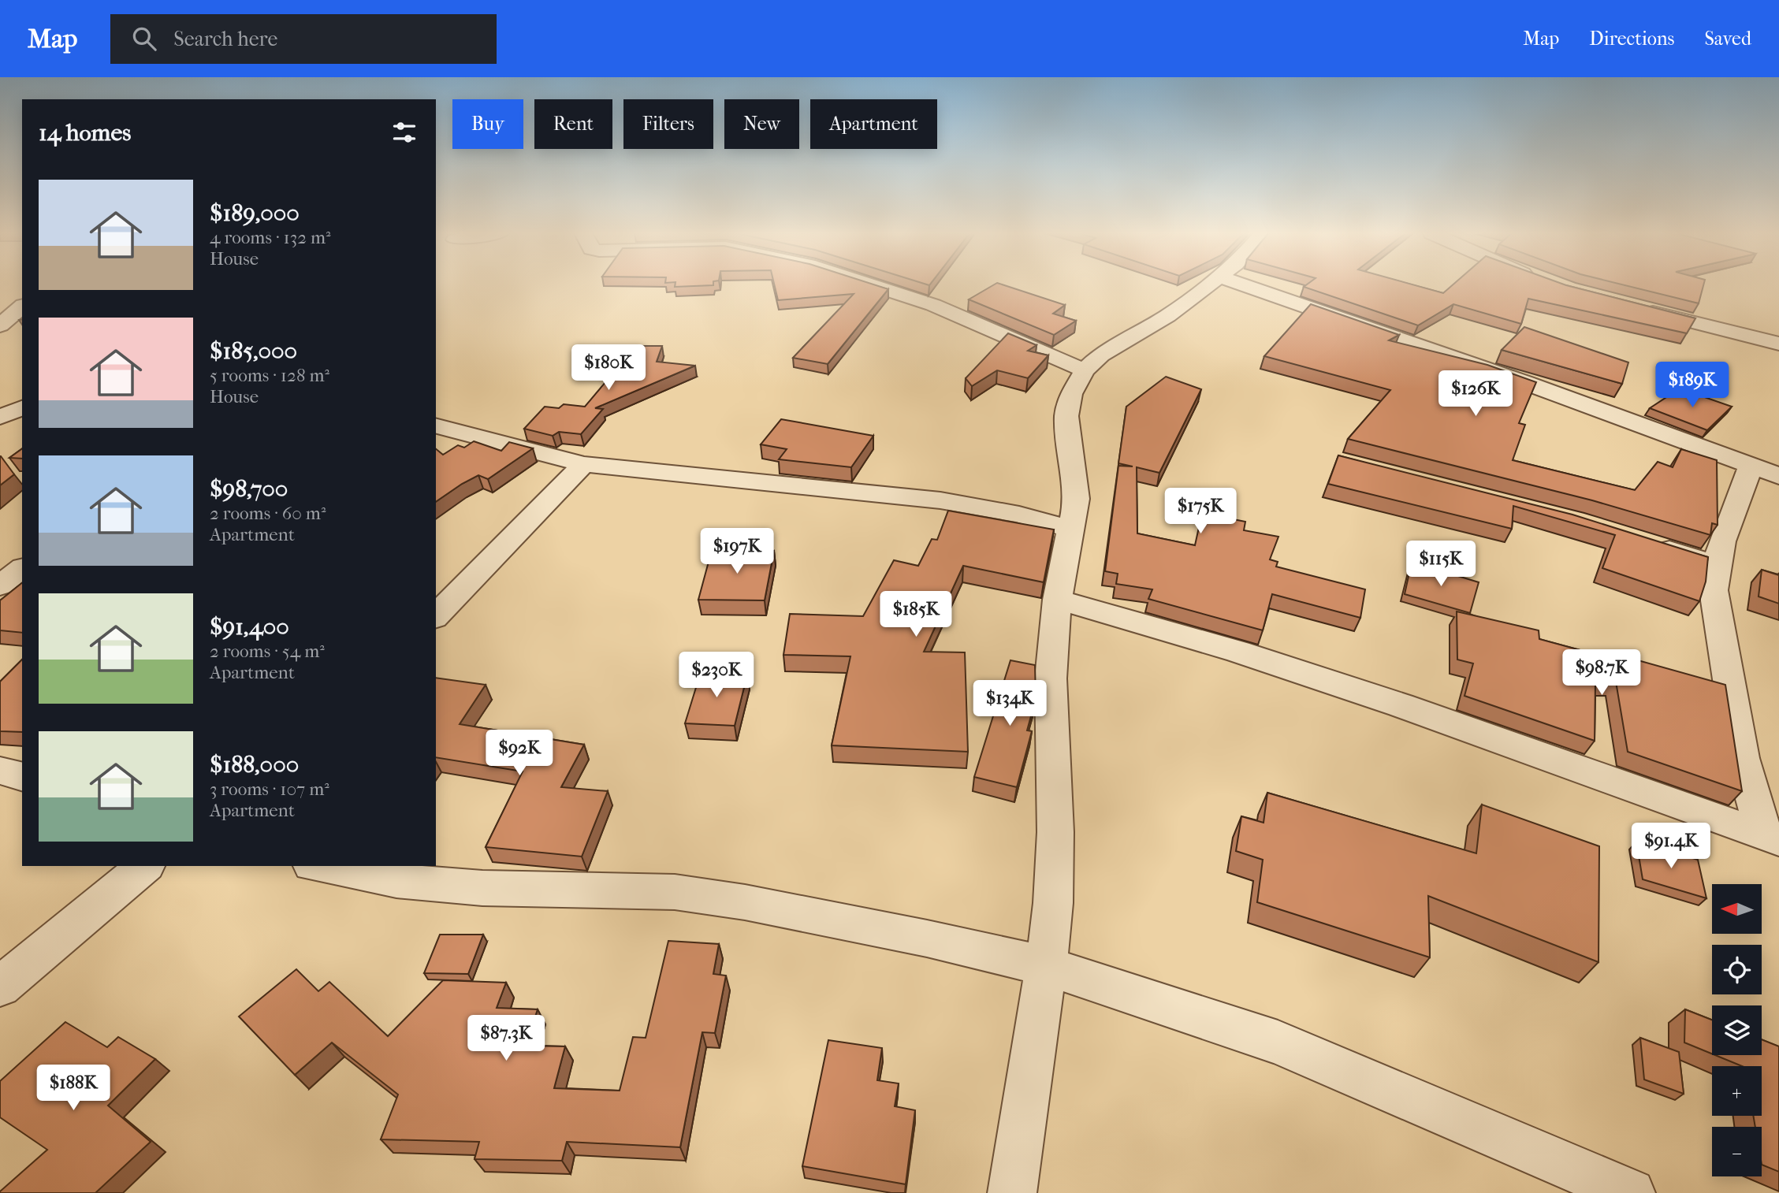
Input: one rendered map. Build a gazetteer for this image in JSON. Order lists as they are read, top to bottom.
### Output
{
  "north": "left",
  "page": {
    "header": "Map",
    "search": "Search here",
    "nav": ["Map", "Directions", "Saved"],
    "chip": [
      "Buy",
      "Rent",
      "Filters",
      "New",
      "Apartment"
    ],
    "heading": "14 homes",
    "list": [
      {
        "name": "$189,000",
        "note": "4 rooms · 132 m² · House"
      },
      {
        "name": "$185,000",
        "note": "5 rooms · 128 m² · House"
      },
      {
        "name": "$98,700",
        "note": "2 rooms · 60 m² · Apartment"
      },
      {
        "name": "$91,400",
        "note": "2 rooms · 54 m² · Apartment"
      },
      {
        "name": "$188,000",
        "note": "3 rooms · 107 m² · Apartment"
      }
    ],
    "price": [
      "$180K",
      "$189K",
      "$126K",
      "$175K",
      "$197K",
      "$115K",
      "$185K",
      "$98.7K",
      "$230K",
      "$134K",
      "$92K",
      "$91.4K",
      "$87.3K",
      "$188K"
    ],
    "map_buttons": ["+", "−"]
  }
}
